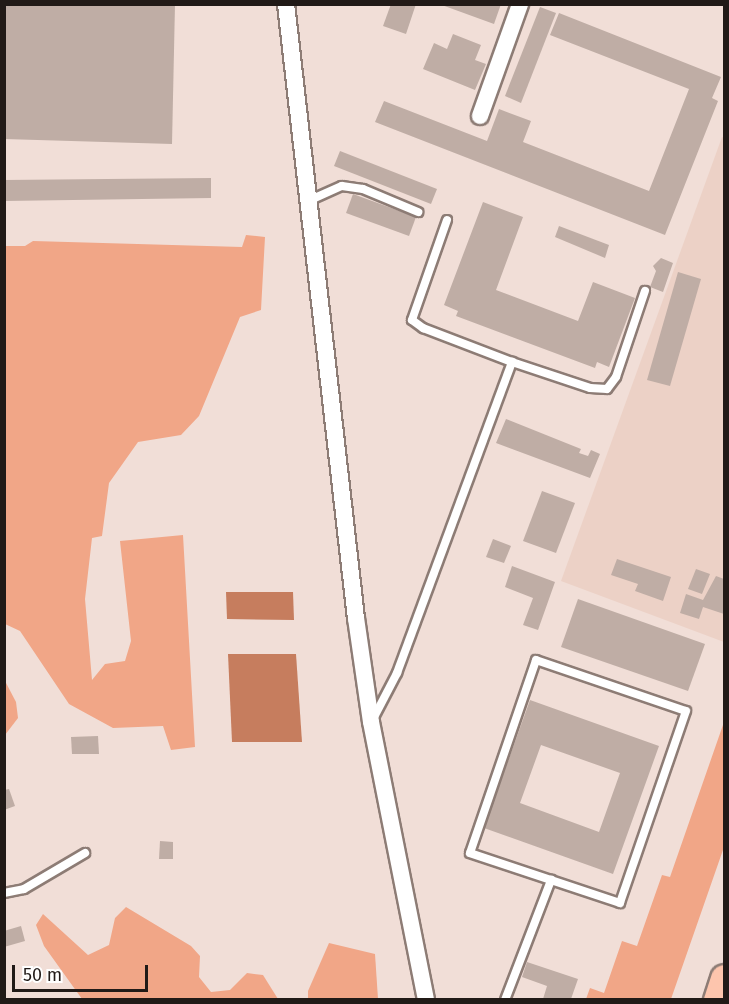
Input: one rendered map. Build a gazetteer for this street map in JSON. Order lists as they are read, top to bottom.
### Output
{
  "scale_bar": "50 m"
}
